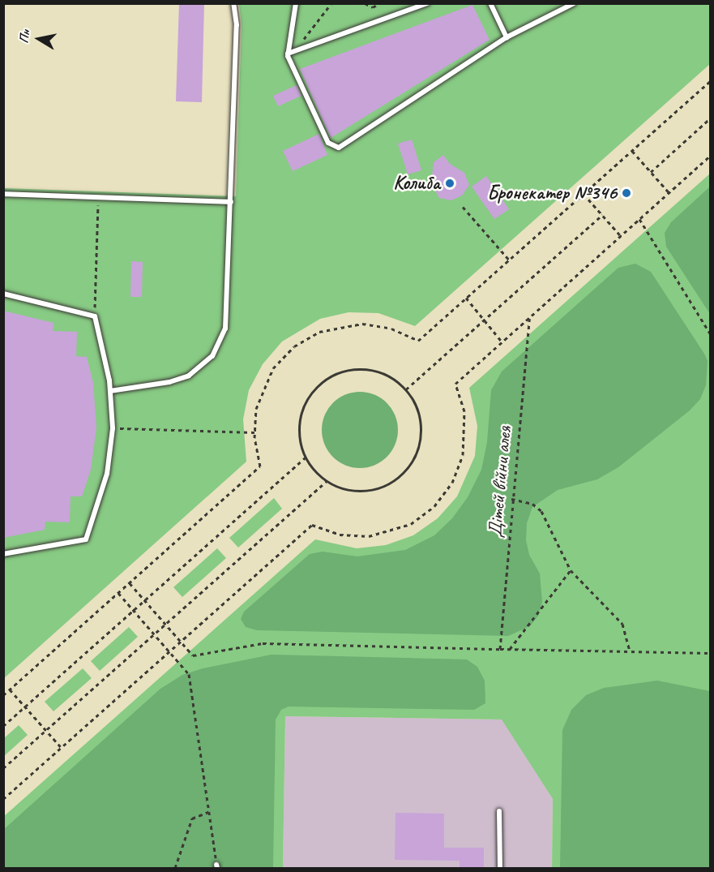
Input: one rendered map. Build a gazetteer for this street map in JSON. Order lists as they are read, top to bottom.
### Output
{
  "streets": {
    "path": ["Дітей війни алея"]
  },
  "places": ["Колиба", "Бронекатер №346"],
  "north": "left"
}
